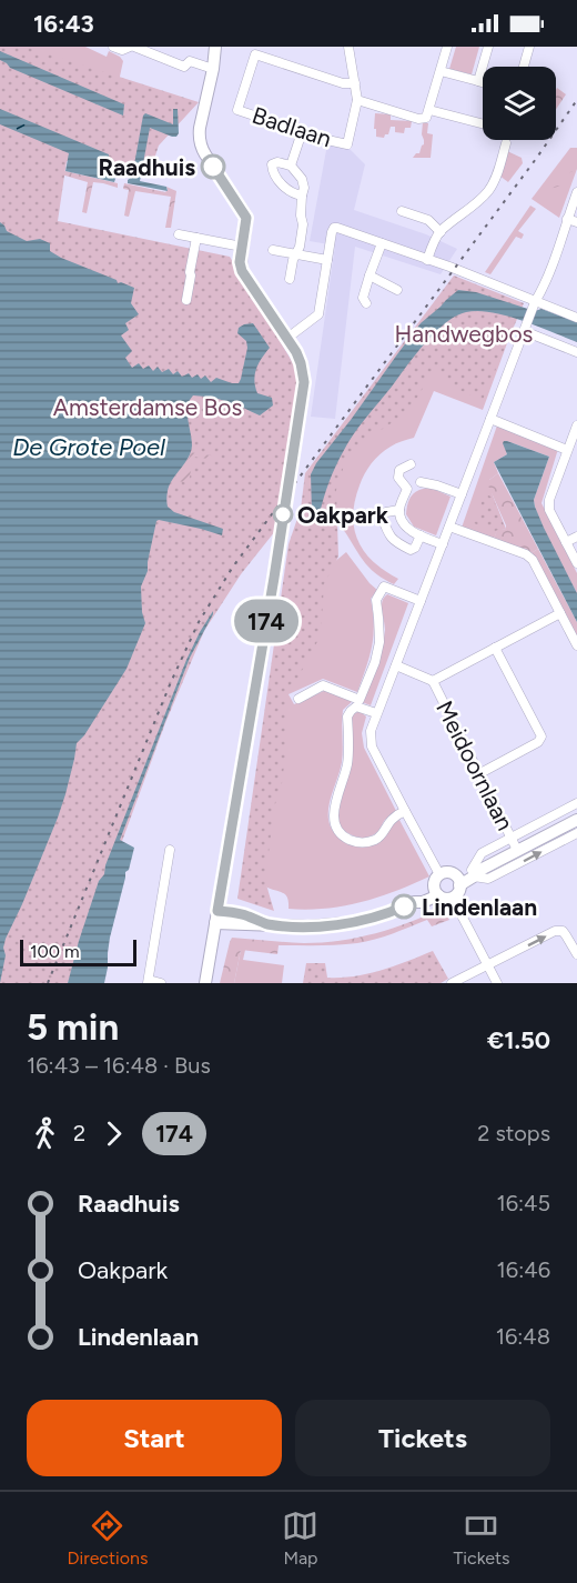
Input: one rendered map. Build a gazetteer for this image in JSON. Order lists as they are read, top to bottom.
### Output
{
  "streets": {
    "street": ["Badlaan", "Meidoornlaan"]
  },
  "water": ["De Grote Poel"],
  "parks": ["Handwegbos", "Amsterdamse Bos"],
  "places": ["Raadhuis", "Oakpark", "Lindenlaan"],
  "lines": ["bus line 174"],
  "scale_bar": "100 m",
  "page": {
    "status": "16:43",
    "on_map": "174",
    "scale": "100 m",
    "heading": ["5 min", "16:43 – 16:48 · Bus", "€1.50"],
    "legs": ["2", "174", "2 stops"],
    "list": [
      {
        "name": "Raadhuis",
        "value": "16:45"
      },
      {
        "name": "Oakpark",
        "value": "16:46"
      },
      {
        "name": "Lindenlaan",
        "value": "16:48"
      }
    ],
    "buttons": ["Start", "Tickets"],
    "tabs": ["Directions", "Map", "Tickets"]
  }
}
